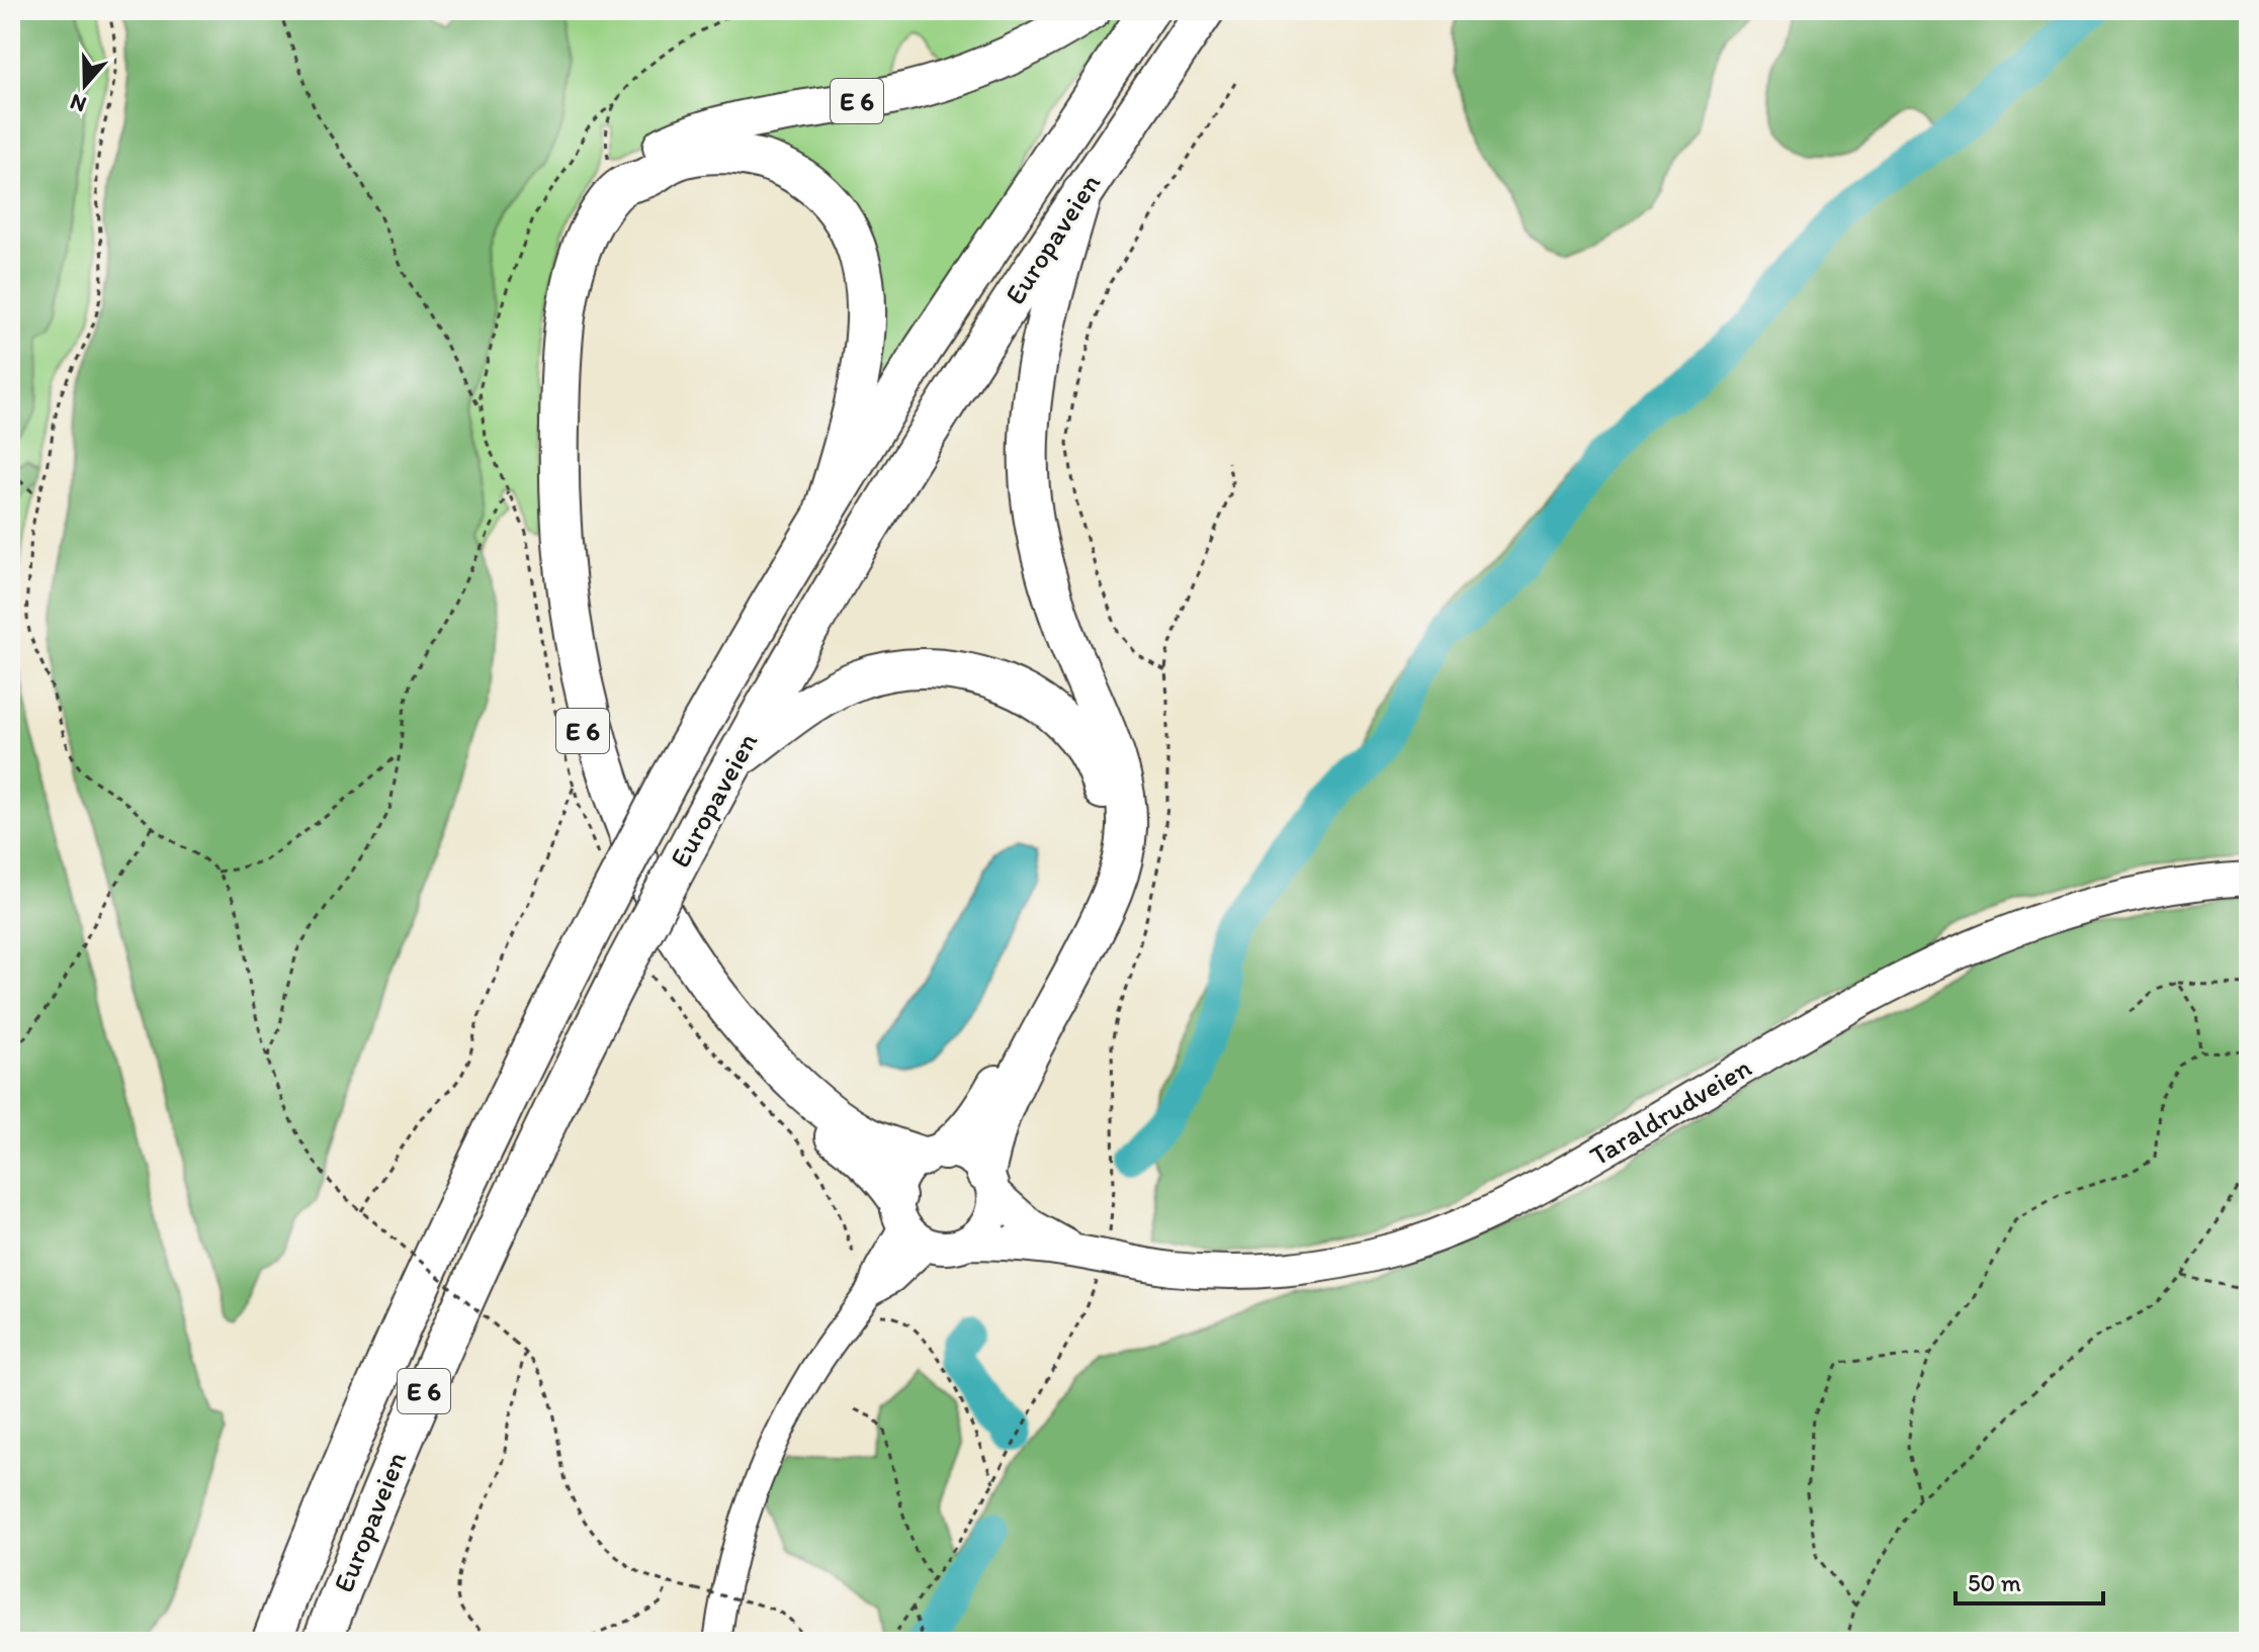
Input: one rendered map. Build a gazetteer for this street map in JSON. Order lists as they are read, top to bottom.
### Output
{
  "streets": {
    "highway": ["E 6", "Europaveien"],
    "main road": ["Taraldrudveien"]
  },
  "crossings": [
    ["E 6", "Europaveien"],
    ["E 6", "Taraldrudveien"]
  ],
  "scale_bar": "50 m",
  "north": "bottom"
}
